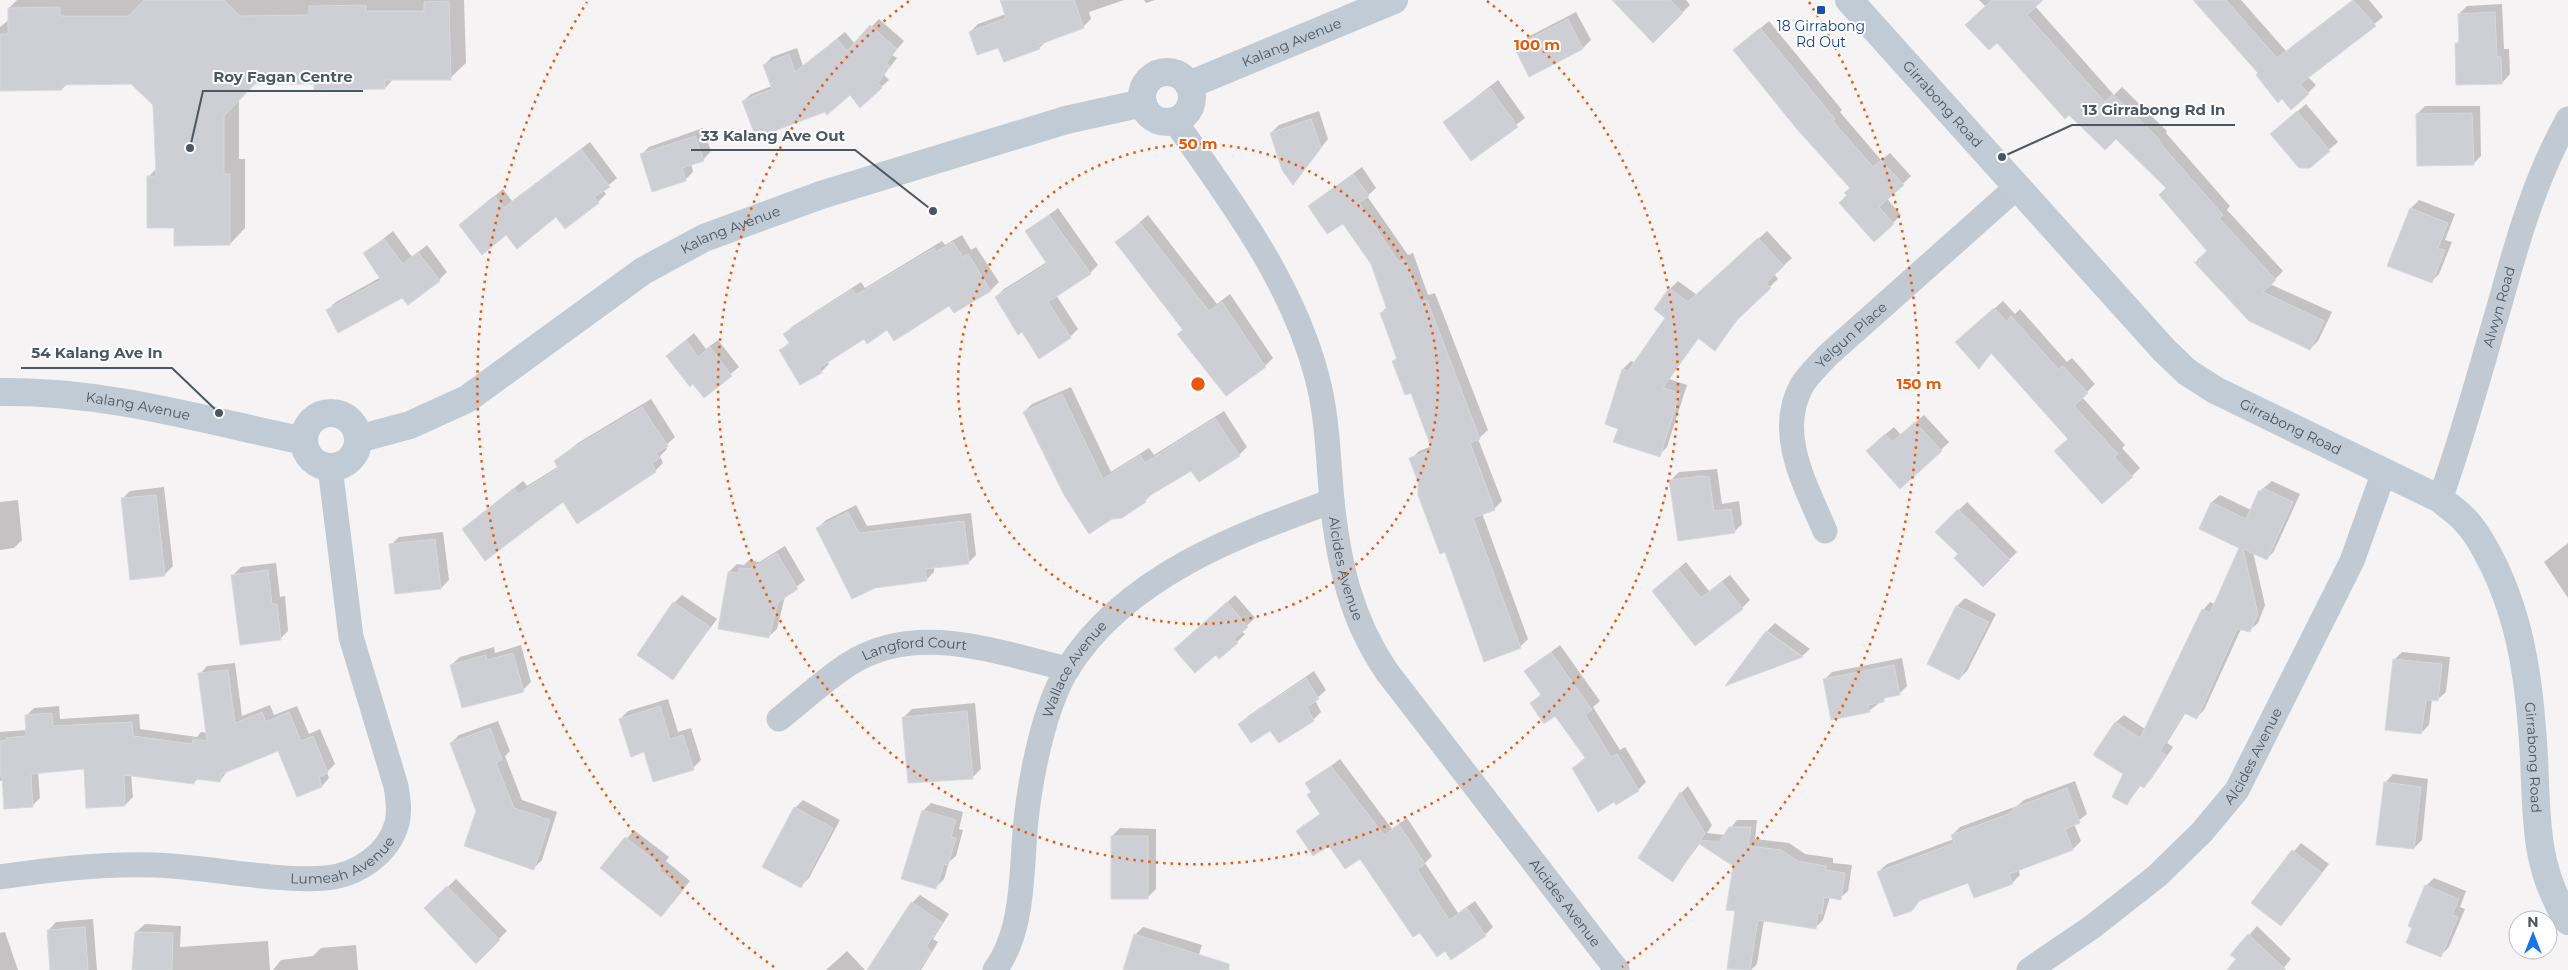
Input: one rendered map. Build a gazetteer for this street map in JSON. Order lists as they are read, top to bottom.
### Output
{
  "streets": {
    "street": [
      "Kalang Avenue",
      "Girrabong Road",
      "Alwyn Road",
      "Yelgun Place",
      "Alcides Avenue",
      "Langford Court",
      "Wallace Avenue",
      "Lumeah Avenue"
    ]
  },
  "crossings": [
    ["Kalang Avenue", "Alcides Avenue"],
    ["Kalang Avenue", "Lumeah Avenue"],
    ["Girrabong Road", "Alwyn Road"],
    ["Girrabong Road", "Yelgun Place"],
    ["Girrabong Road", "Alcides Avenue"],
    ["Alcides Avenue", "Wallace Avenue"],
    ["Langford Court", "Wallace Avenue"]
  ],
  "places": {
    "transit": ["18 Girrabong Rd Out"],
    "other": [
      "Roy Fagan Centre",
      "13 Girrabong Rd In",
      "33 Kalang Ave Out",
      "54 Kalang Ave In"
    ]
  },
  "north": "top",
  "rings": ["100 m", "50 m", "150 m"]
}
